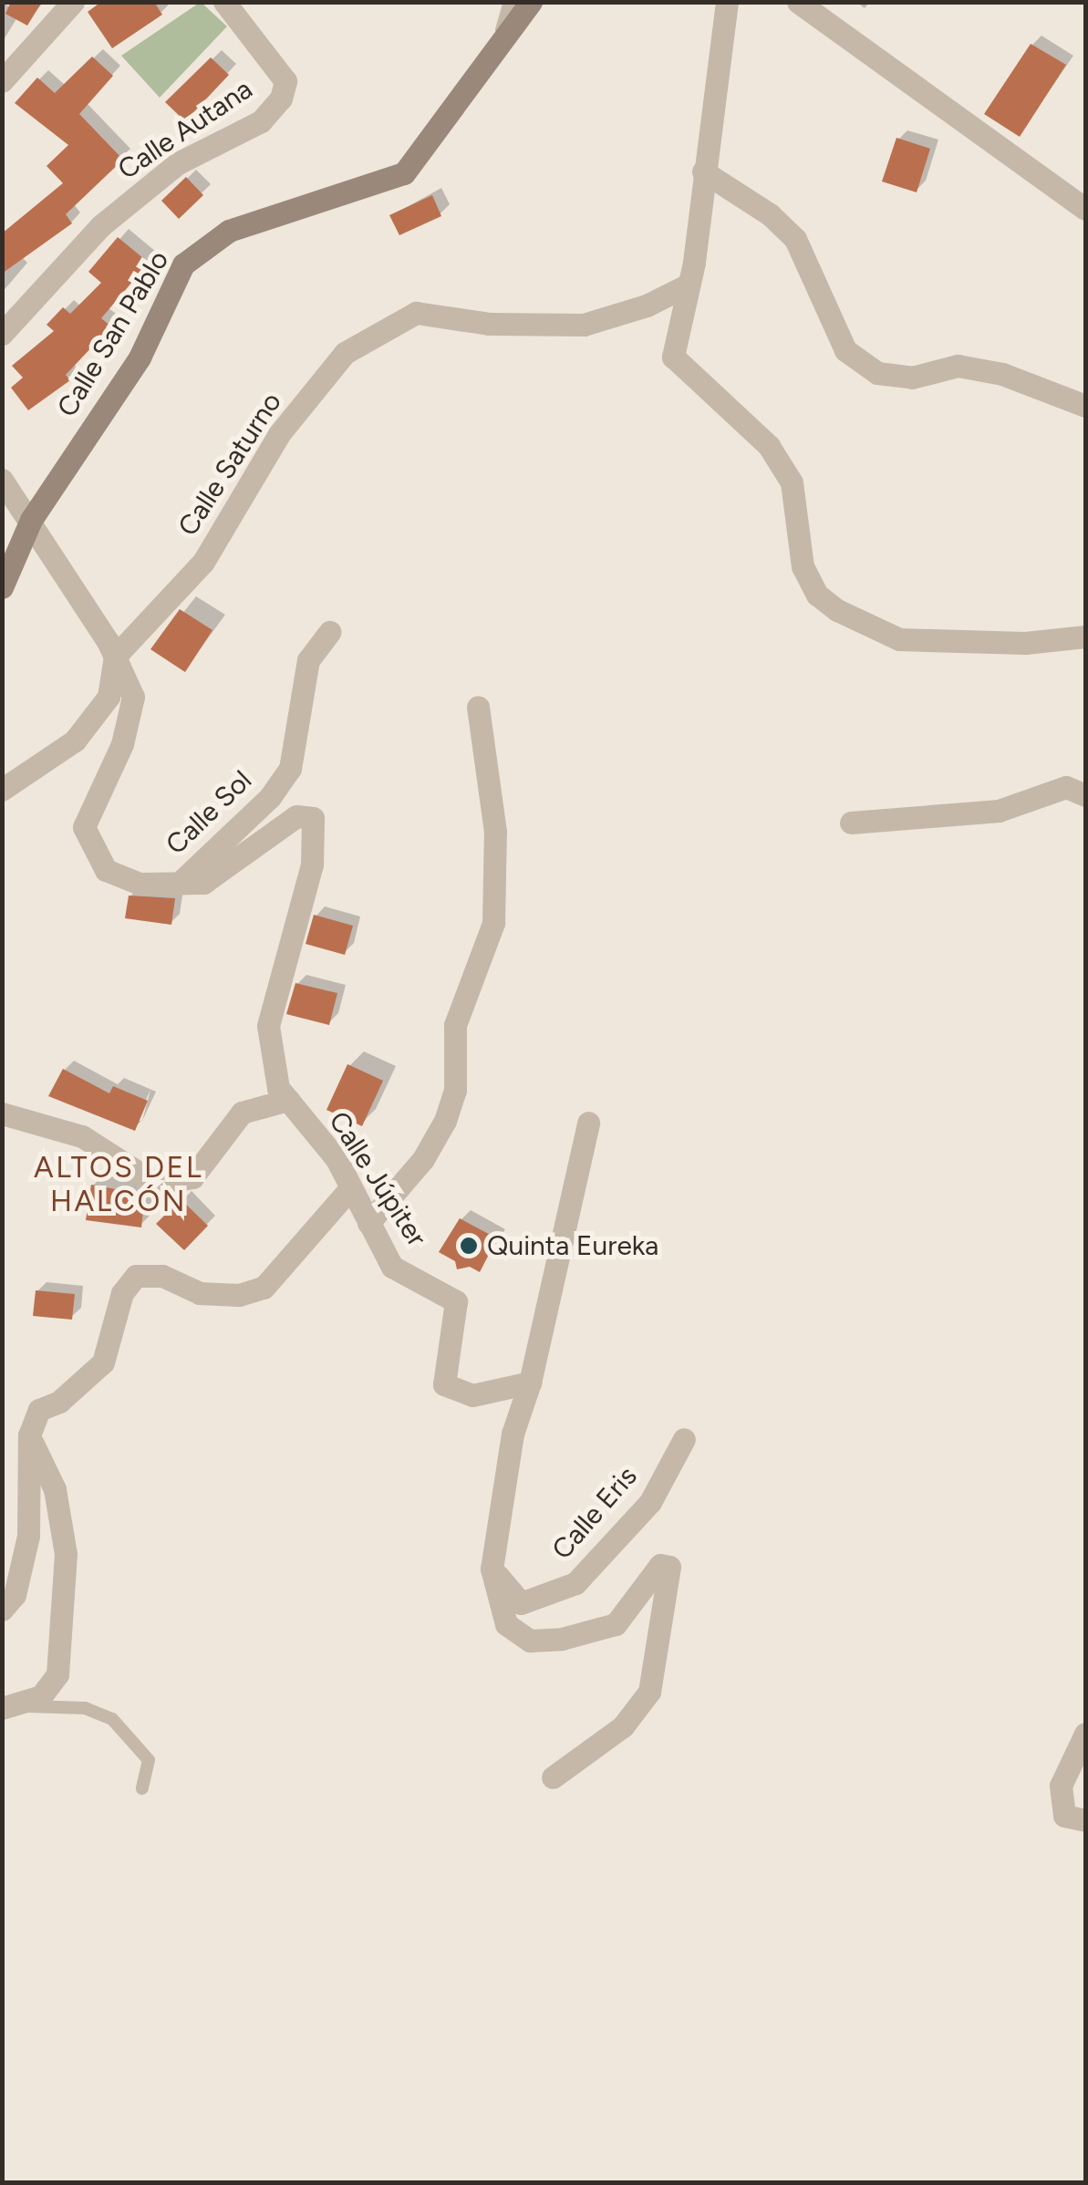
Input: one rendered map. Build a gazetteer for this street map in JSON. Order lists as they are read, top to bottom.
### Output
{
  "streets": {
    "street": [
      "Calle Autana",
      "Calle San Pablo",
      "Calle Saturno",
      "Calle Sol",
      "Calle Júpiter",
      "Calle Eris"
    ]
  },
  "crossings": [
    ["Calle San Pablo", "Calle Júpiter"],
    ["Calle Saturno", "Calle Júpiter"],
    ["Calle Sol", "Calle Júpiter"]
  ],
  "districts": ["ALTOS DEL HALCÓN"],
  "places": ["Quinta Eureka"]
}
